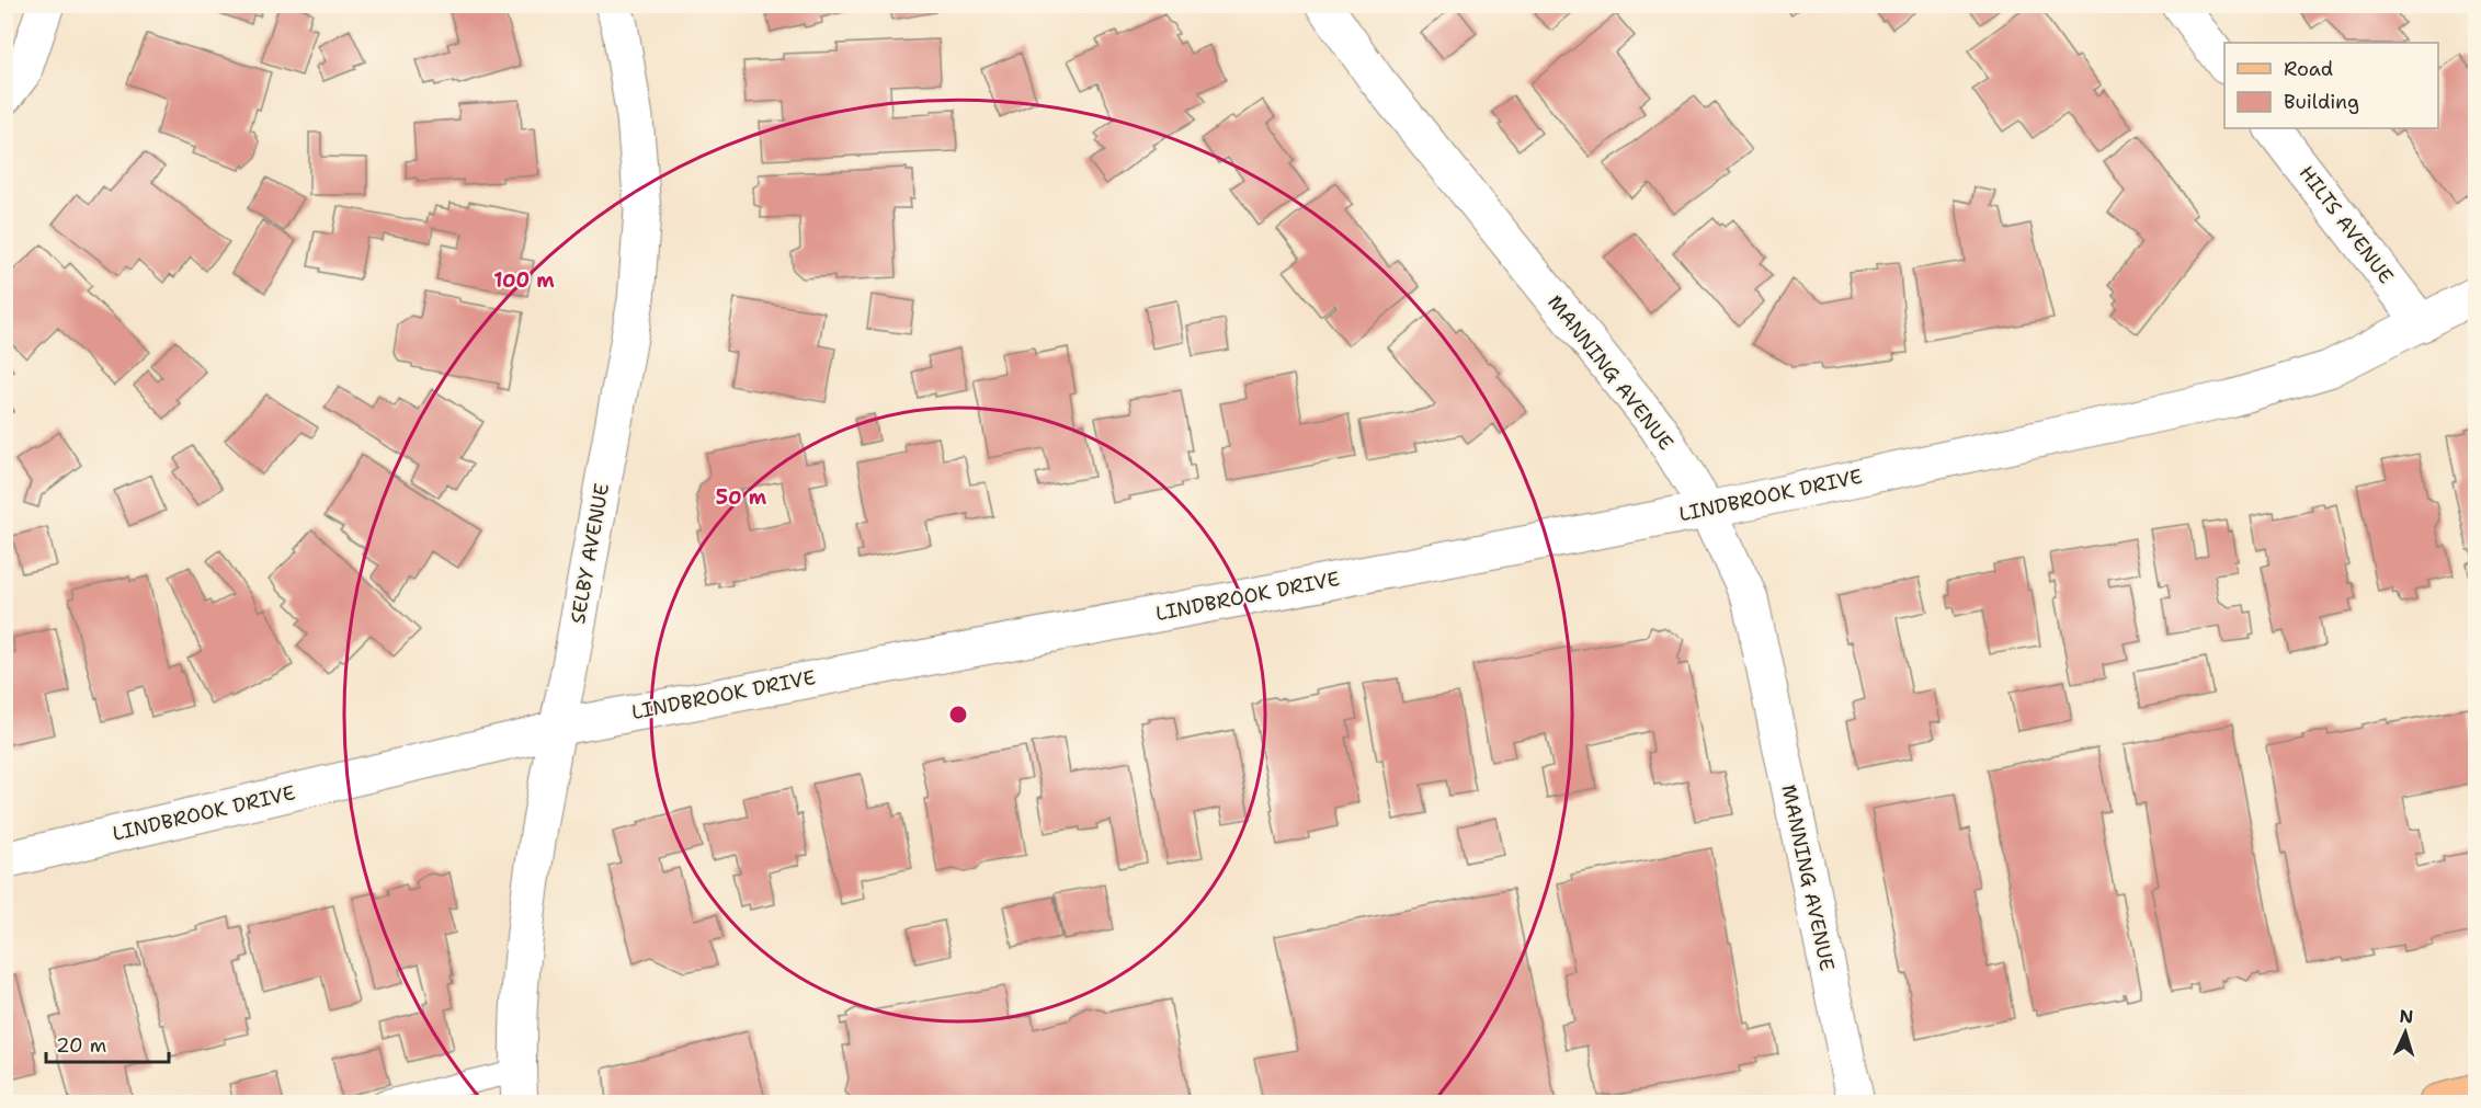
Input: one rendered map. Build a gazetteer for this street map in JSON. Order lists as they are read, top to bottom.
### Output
{
  "streets": {
    "street": [
      "HILTS AVENUE",
      "MANNING AVENUE",
      "LINDBROOK DRIVE",
      "SELBY AVENUE"
    ]
  },
  "crossings": [
    ["HILTS AVENUE", "LINDBROOK DRIVE"],
    ["MANNING AVENUE", "LINDBROOK DRIVE"],
    ["LINDBROOK DRIVE", "SELBY AVENUE"]
  ],
  "legend": ["Road", "Building"],
  "scale_bar": "20 m",
  "north": "top",
  "rings": ["100 m", "50 m"]
}
